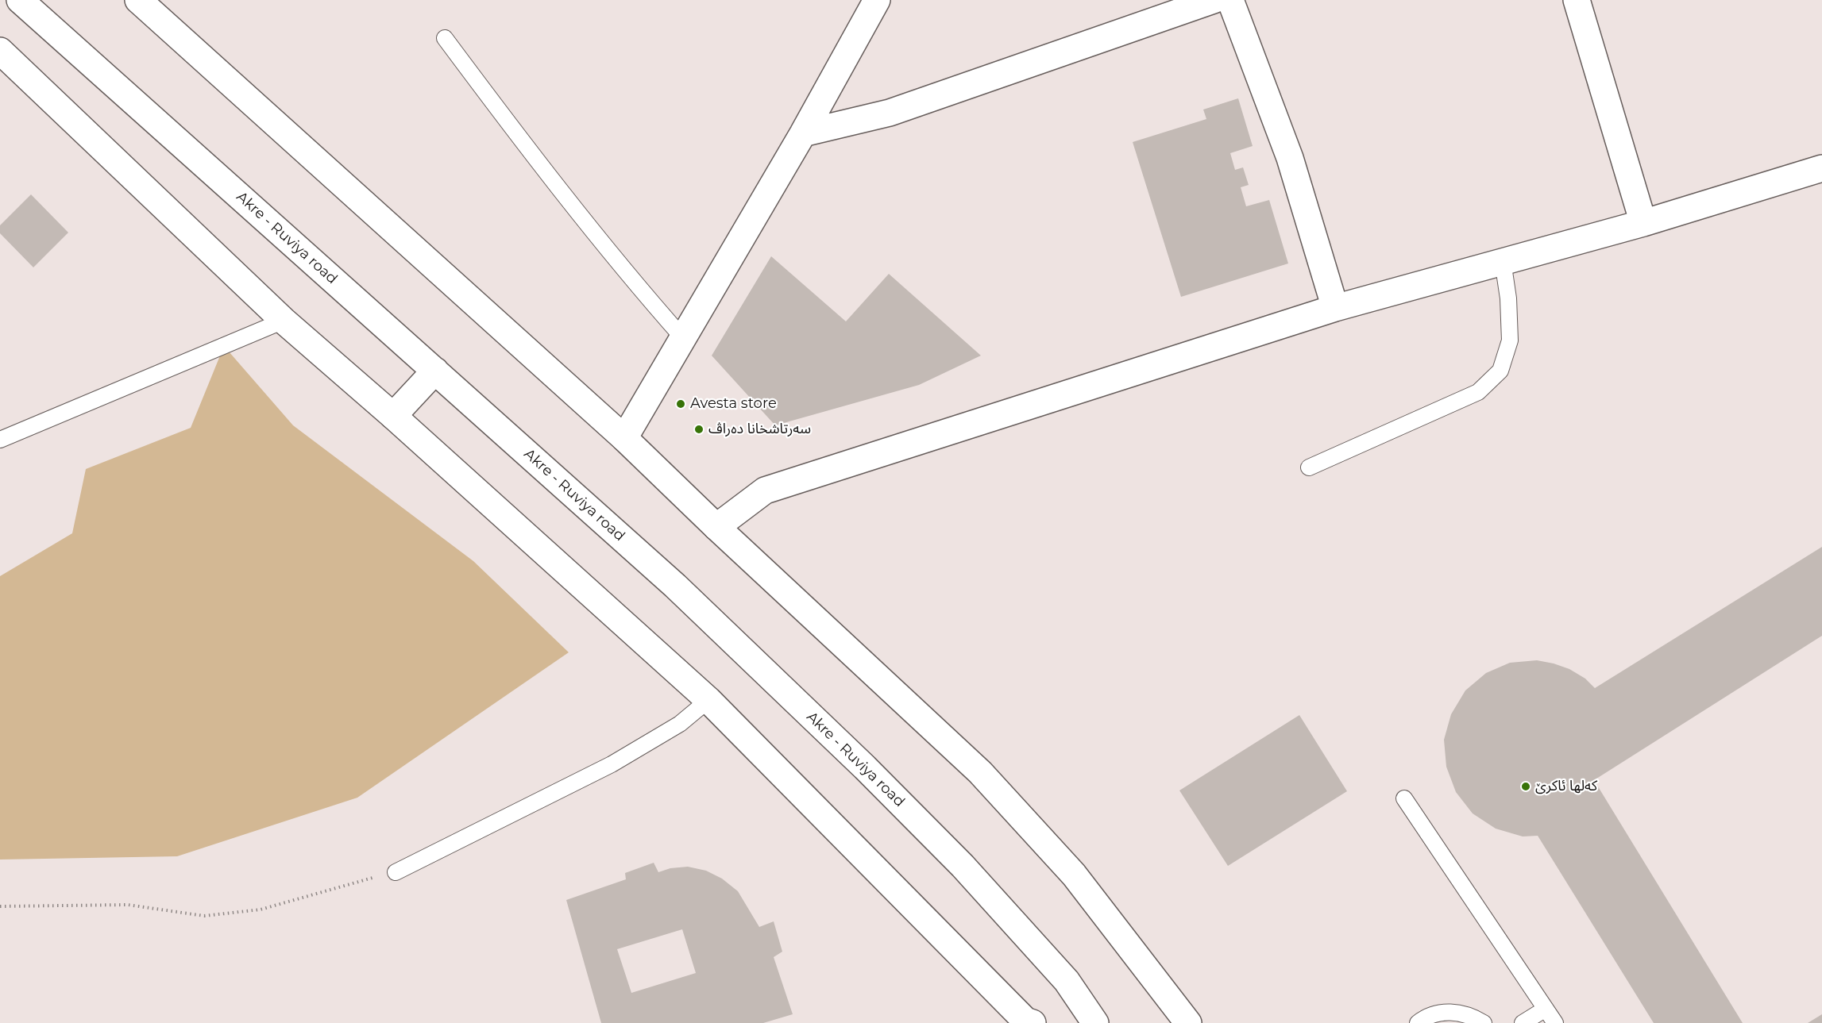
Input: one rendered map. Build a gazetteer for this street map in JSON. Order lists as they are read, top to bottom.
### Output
{
  "streets": {
    "main road": ["Akre - Ruviya road"]
  },
  "places": ["Avesta store", "سەرتاشخانا دەراڤ", "کەلها ئاکرێ"]
}
